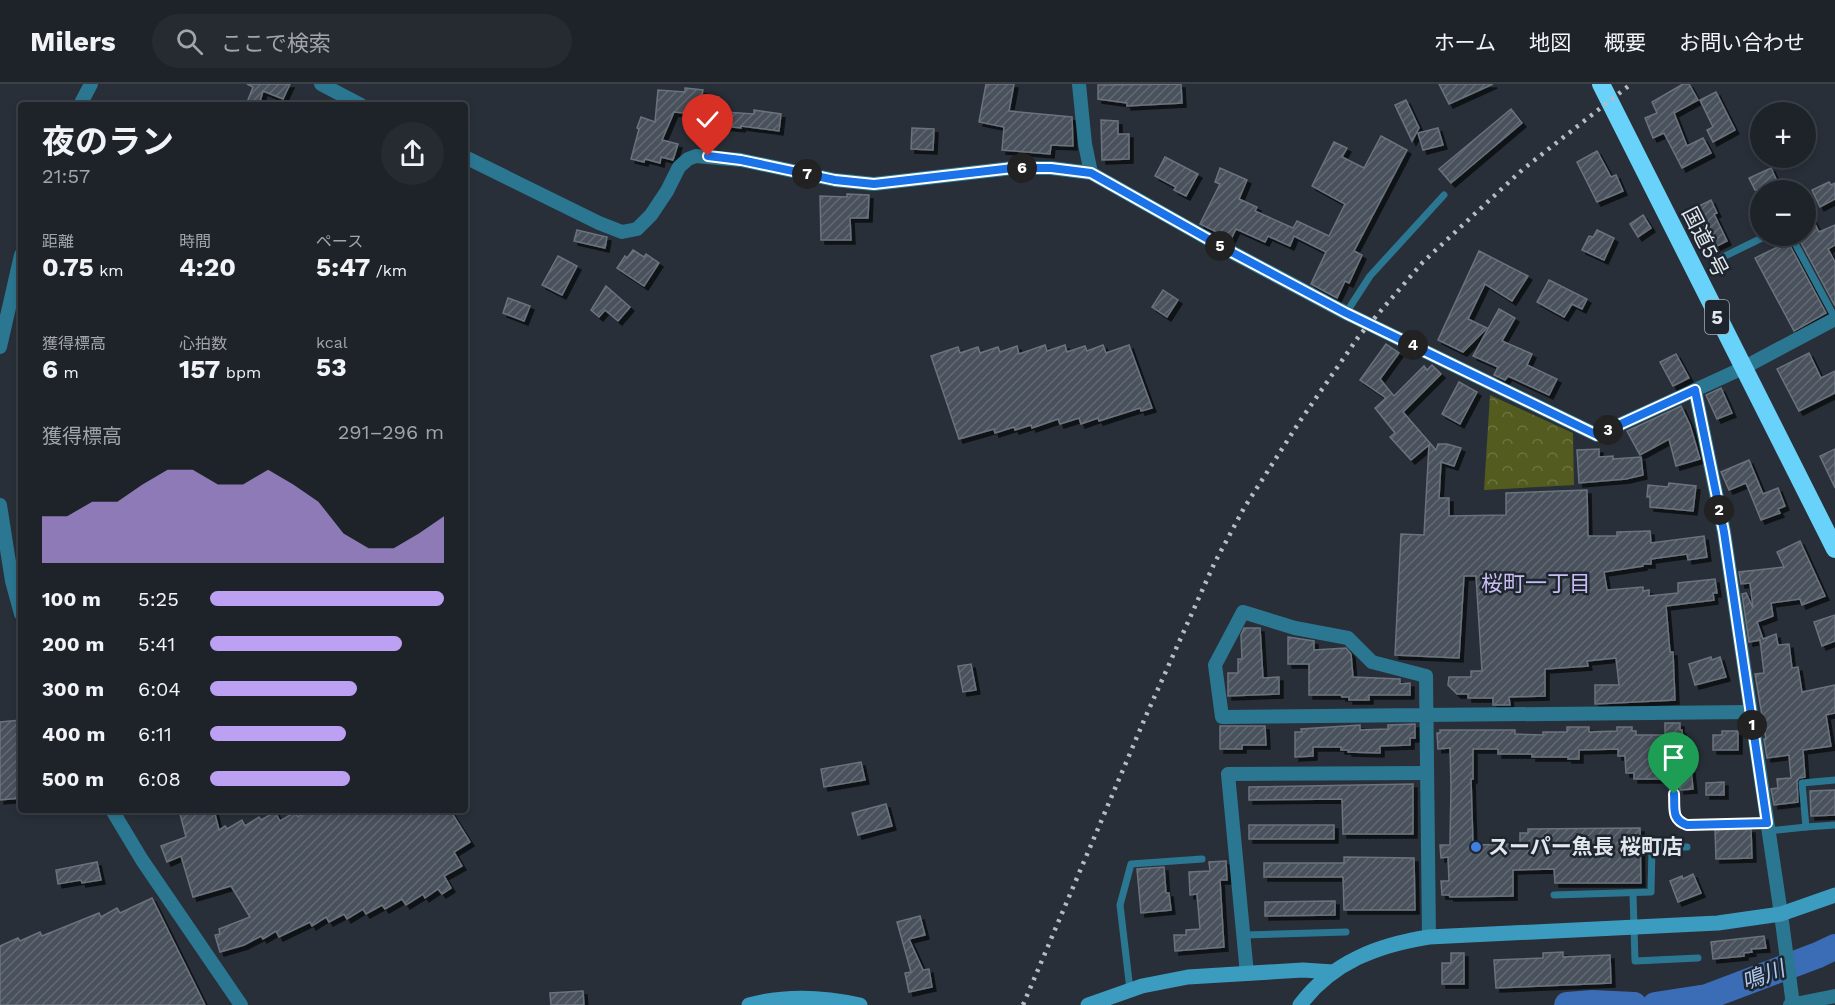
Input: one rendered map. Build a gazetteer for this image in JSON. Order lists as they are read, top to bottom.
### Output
{
  "streets": {
    "highway": ["国道5号", "5"]
  },
  "districts": ["桜町一丁目"],
  "water": ["鳴川"],
  "places": ["スーパー魚長 桜町店"],
  "page": {
    "header": "Milers",
    "search": "ここで検索",
    "nav": [
      "ホーム",
      "地図",
      "概要",
      "お問い合わせ"
    ],
    "map_buttons": ["+", "−"],
    "heading": ["夜のラン", "21:57"],
    "pins": [
      "6",
      "7",
      "5",
      "4",
      "3",
      "2",
      "1"
    ],
    "stats": [
      ["距離", "0.75 km"],
      ["時間", "4:20"],
      ["ペース", "5:47 /km"],
      ["獲得標高", "6 m"],
      ["心拍数", "157 bpm"],
      ["kcal", "53"]
    ],
    "chart": ["獲得標高", "291–296 m"],
    "list": [
      {
        "name": "100 m",
        "note": "5:25"
      },
      {
        "name": "200 m",
        "note": "5:41"
      },
      {
        "name": "300 m",
        "note": "6:04"
      },
      {
        "name": "400 m",
        "note": "6:11"
      },
      {
        "name": "500 m",
        "note": "6:08"
      }
    ]
  }
}
